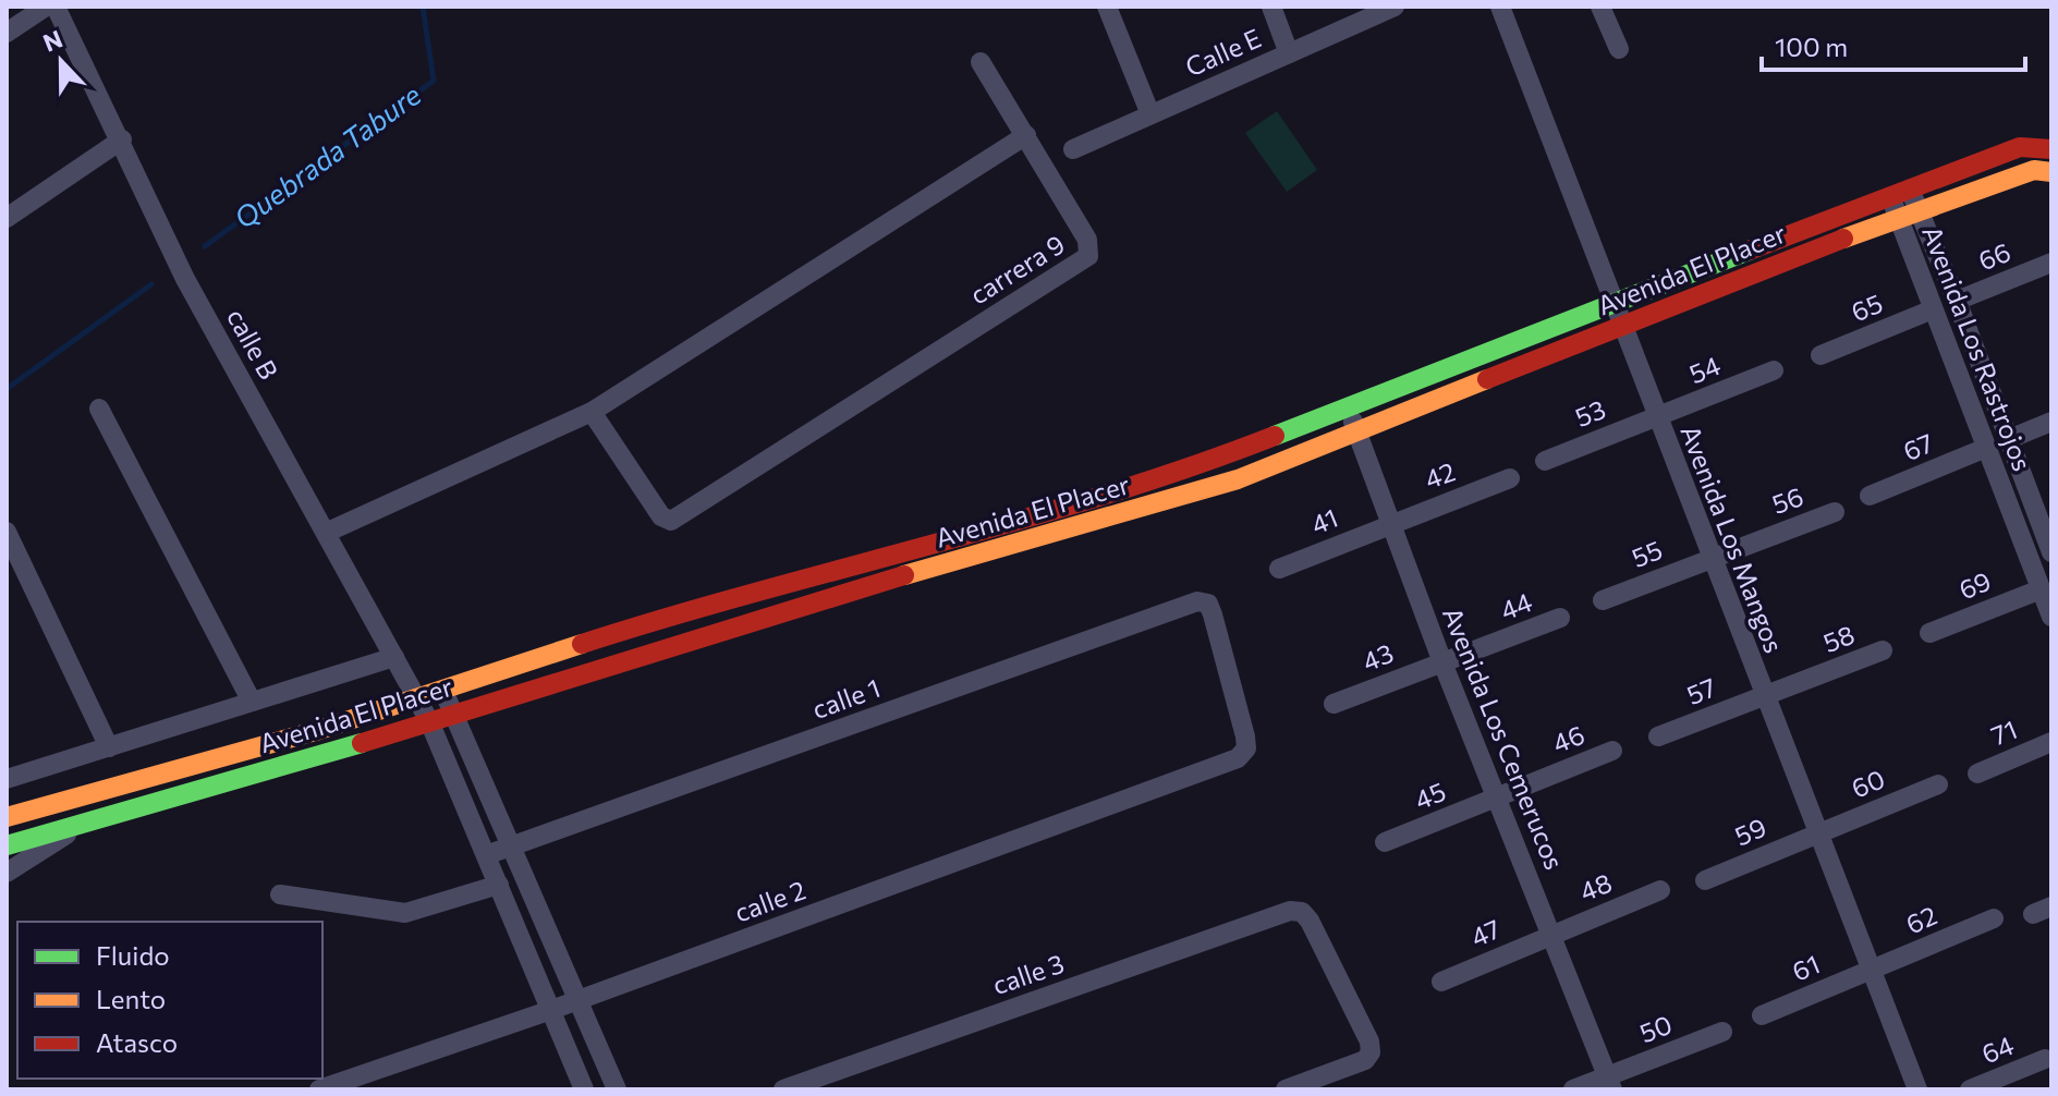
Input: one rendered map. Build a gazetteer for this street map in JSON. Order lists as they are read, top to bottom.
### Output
{
  "streets": {
    "street": [
      "Calle E",
      "66",
      "carrera 9",
      "Avenida El Placer",
      "65",
      "calle B",
      "Avenida Los Rastrojos",
      "54",
      "53",
      "67",
      "42",
      "56",
      "41",
      "Avenida Los Mangos",
      "55",
      "69",
      "44",
      "58",
      "43",
      "57",
      "calle 1",
      "71",
      "Avenida Los Cemerucos",
      "46",
      "60",
      "45",
      "59",
      "48",
      "calle 2",
      "62",
      "47",
      "61",
      "calle 3",
      "50",
      "64"
    ]
  },
  "crossings": [
    ["66", "Avenida Los Rastrojos"],
    ["Avenida El Placer", "calle B"],
    ["Avenida El Placer", "Avenida Los Rastrojos"],
    ["Avenida El Placer", "Avenida Los Mangos"],
    ["Avenida El Placer", "Avenida Los Cemerucos"],
    ["65", "Avenida Los Rastrojos"],
    ["calle B", "calle 1"],
    ["calle B", "calle 2"],
    ["Avenida Los Rastrojos", "67"],
    ["Avenida Los Rastrojos", "69"],
    ["54", "53"],
    ["54", "Avenida Los Mangos"],
    ["53", "Avenida Los Mangos"],
    ["42", "41"],
    ["42", "Avenida Los Cemerucos"],
    ["56", "Avenida Los Mangos"],
    ["56", "55"],
    ["41", "Avenida Los Cemerucos"],
    ["Avenida Los Mangos", "55"],
    ["Avenida Los Mangos", "58"],
    ["Avenida Los Mangos", "57"],
    ["Avenida Los Mangos", "60"],
    ["Avenida Los Mangos", "59"],
    ["Avenida Los Mangos", "62"],
    ["Avenida Los Mangos", "61"],
    ["44", "43"],
    ["44", "Avenida Los Cemerucos"],
    ["58", "57"],
    ["43", "Avenida Los Cemerucos"],
    ["calle 1", "calle 2"],
    ["Avenida Los Cemerucos", "46"],
    ["Avenida Los Cemerucos", "45"],
    ["Avenida Los Cemerucos", "48"],
    ["Avenida Los Cemerucos", "47"],
    ["Avenida Los Cemerucos", "50"],
    ["46", "45"],
    ["60", "59"],
    ["48", "47"],
    ["62", "61"]
  ],
  "water": ["Quebrada Tabure"],
  "legend": ["Fluido", "Lento", "Atasco"],
  "scale_bar": "100 m",
  "north": "top"
}
